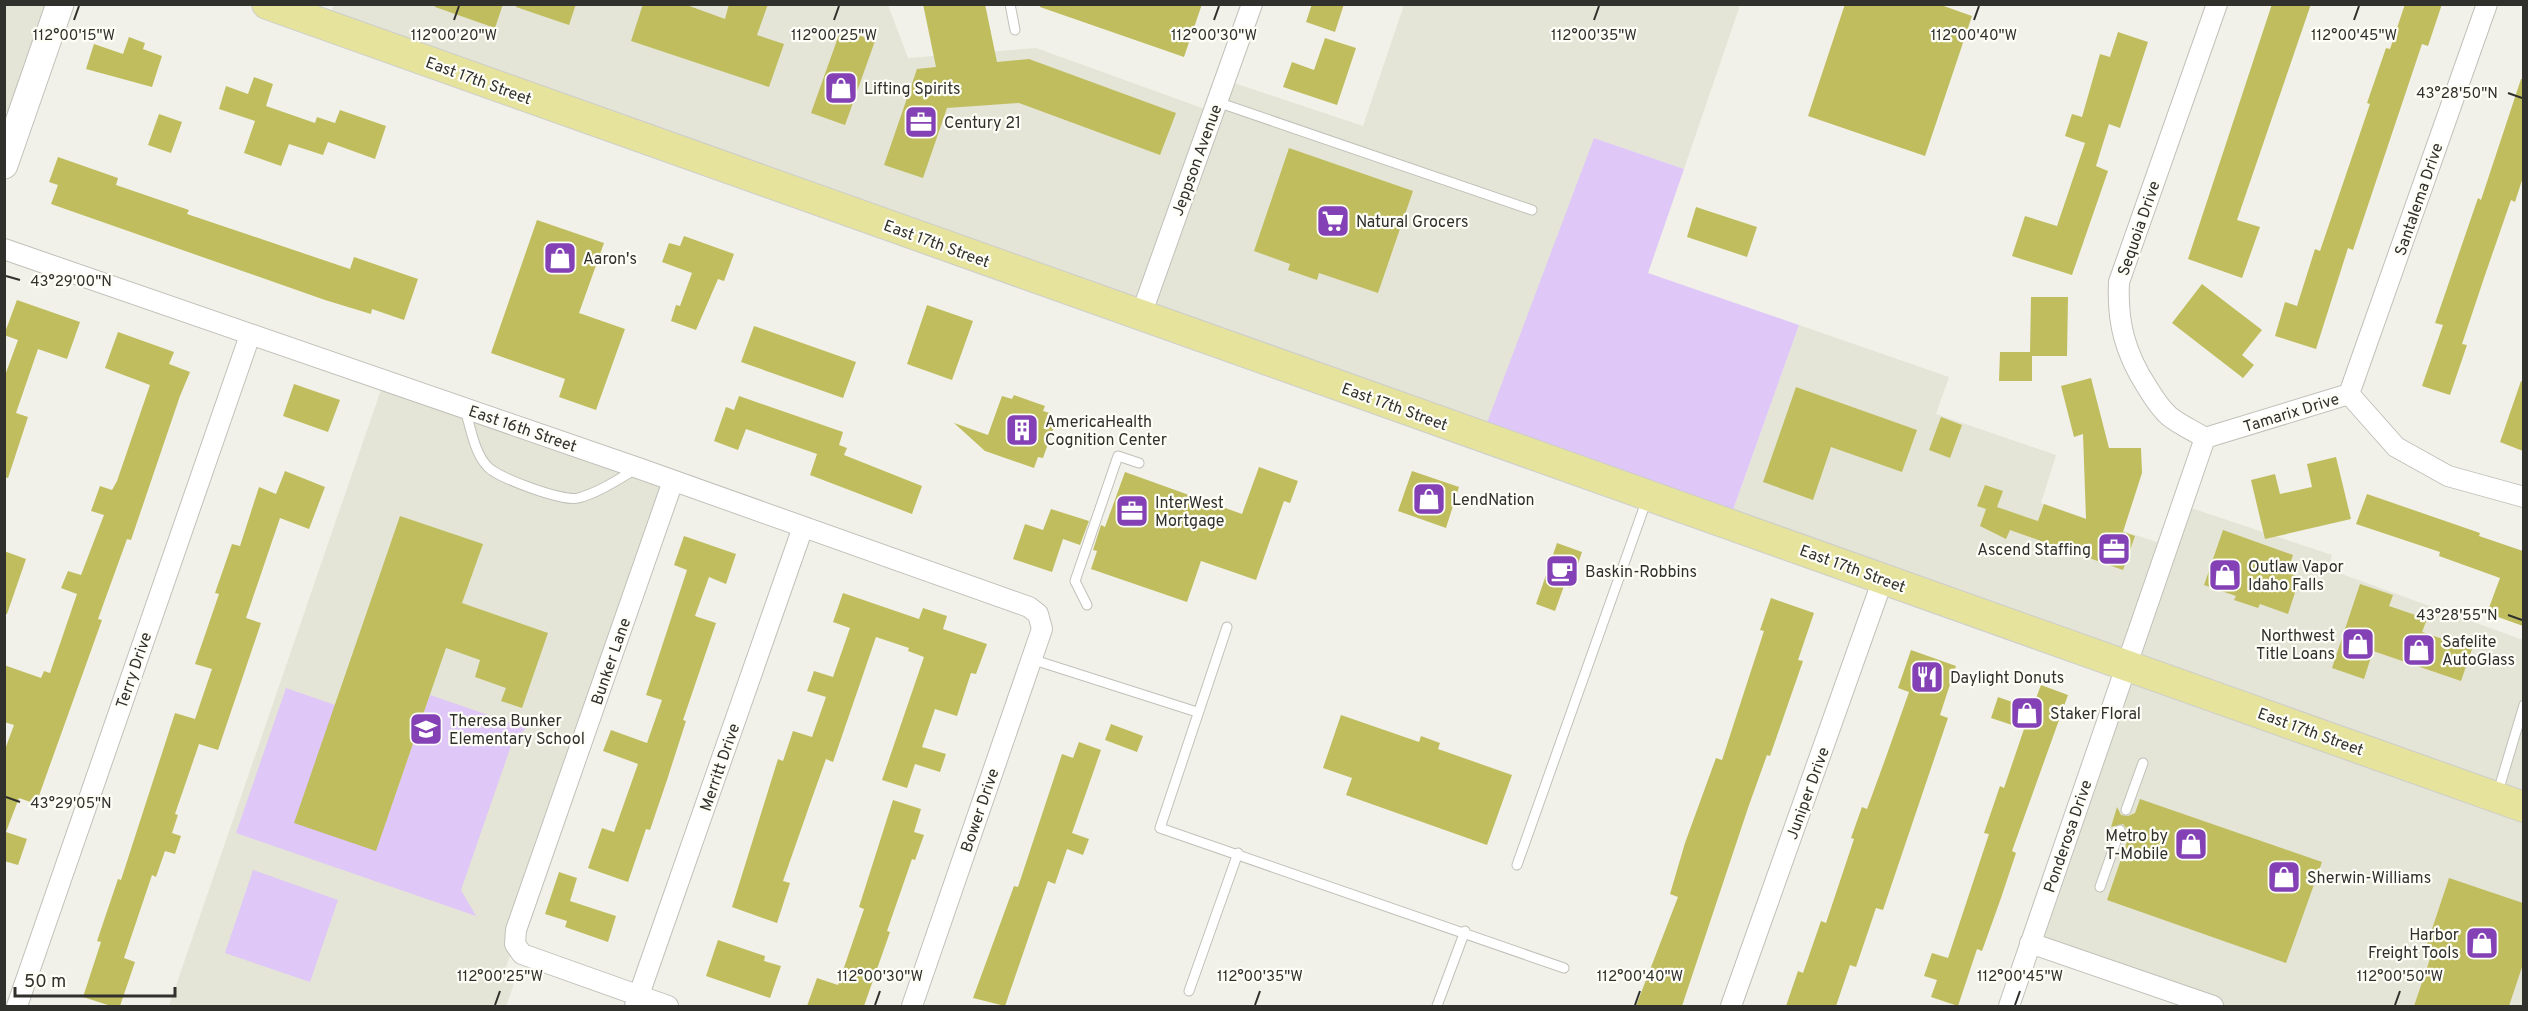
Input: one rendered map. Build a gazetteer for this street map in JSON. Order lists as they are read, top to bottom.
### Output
{
  "streets": {
    "main road": ["East 17th Street"],
    "street": [
      "Jeppson Avenue",
      "Santalema Drive",
      "Sequoia Drive",
      "Tamarix Drive",
      "East 16th Street",
      "Bunker Lane",
      "Terry Drive",
      "Merritt Drive",
      "Juniper Drive",
      "Bower Drive",
      "Ponderosa Drive"
    ]
  },
  "crossings": [
    ["East 17th Street", "Jeppson Avenue"],
    ["East 17th Street", "Juniper Drive"],
    ["East 17th Street", "Ponderosa Drive"],
    ["Santalema Drive", "Tamarix Drive"],
    ["Sequoia Drive", "Tamarix Drive"],
    ["East 16th Street", "Bunker Lane"],
    ["East 16th Street", "Terry Drive"],
    ["East 16th Street", "Merritt Drive"],
    ["East 16th Street", "Bower Drive"],
    ["Bunker Lane", "Merritt Drive"]
  ],
  "places": {
    "shop": [
      "Lifting Spirits",
      "Aaron's",
      "LendNation",
      "Outlaw Vapor Idaho Falls",
      "Northwest Title Loans",
      "Safelite AutoGlass",
      "Staker Floral",
      "Metro by T-Mobile",
      "Sherwin-Williams",
      "Harbor Freight Tools"
    ],
    "office": ["Century 21", "InterWest Mortgage", "Ascend Staffing"],
    "supermarket": ["Natural Grocers"],
    "building": ["AmericaHealth Cognition Center"],
    "cafe": ["Baskin-Robbins"],
    "restaurant": ["Daylight Donuts"],
    "school or university": ["Theresa Bunker Elementary School"]
  },
  "scale_bar": "50 m",
  "coordinates": [
    "112°00'20\"W",
    "112°00'25\"W",
    "112°00'30\"W",
    "112°00'35\"W",
    "112°00'40\"W",
    "112°00'45\"W",
    "112°00'15\"W",
    "43°28'50\"N",
    "43°29'00\"N",
    "43°28'55\"N",
    "43°29'05\"N",
    "112°00'50\"W"
  ]
}
